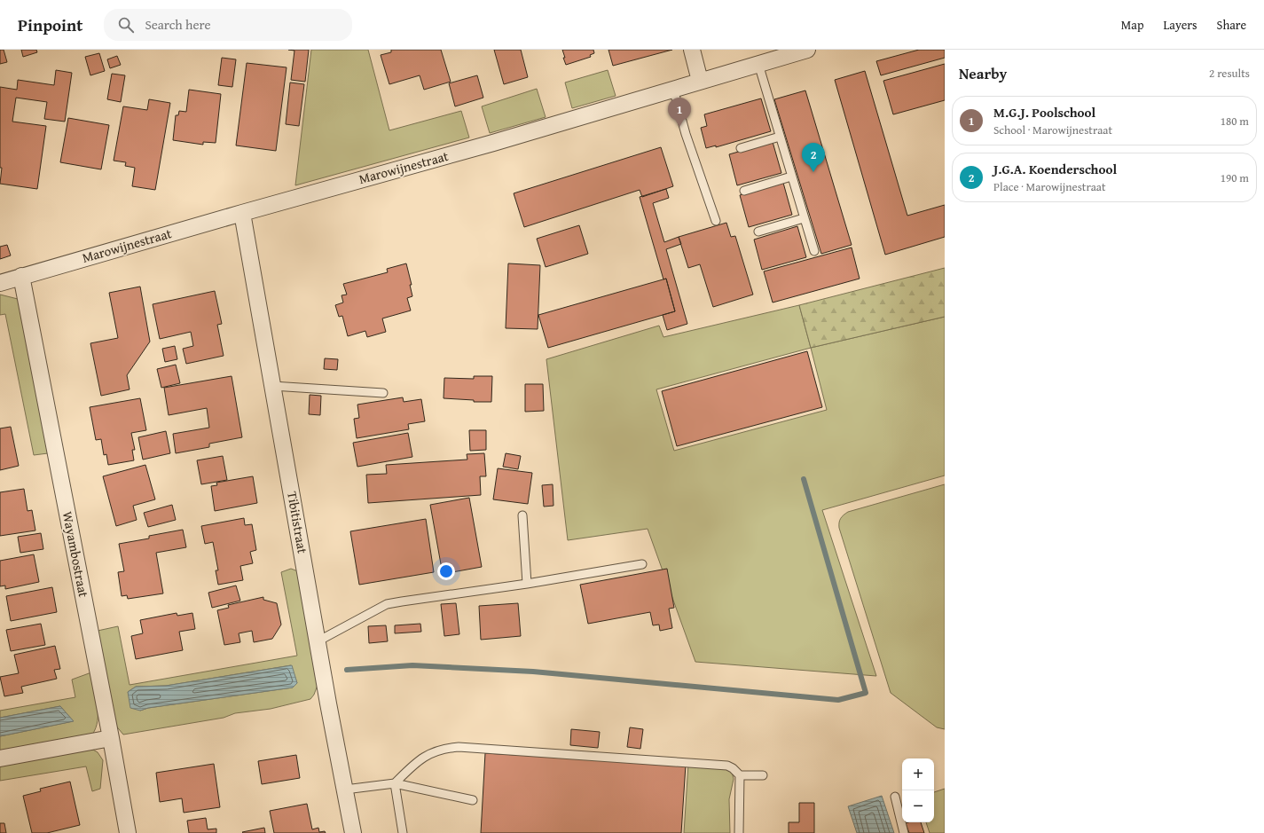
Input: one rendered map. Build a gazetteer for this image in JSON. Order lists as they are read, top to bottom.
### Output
{
  "streets": {
    "street": ["Marowijnestraat", "Tibitistraat", "Wayambostraat"]
  },
  "crossings": [
    ["Marowijnestraat", "Tibitistraat"],
    ["Marowijnestraat", "Wayambostraat"]
  ],
  "page": {
    "header": "Pinpoint",
    "search": "Search here",
    "nav": ["Map", "Layers", "Share"],
    "heading": ["Nearby", "2 results"],
    "list": [
      {
        "mark": "1",
        "name": "M.G.J. Poolschool",
        "note": "School · Marowijnestraat",
        "value": "180 m"
      },
      {
        "mark": "2",
        "name": "J.G.A. Koenderschool",
        "note": "Place · Marowijnestraat",
        "value": "190 m"
      }
    ],
    "pins": ["1", "2"],
    "map_buttons": ["+", "−"]
  }
}
